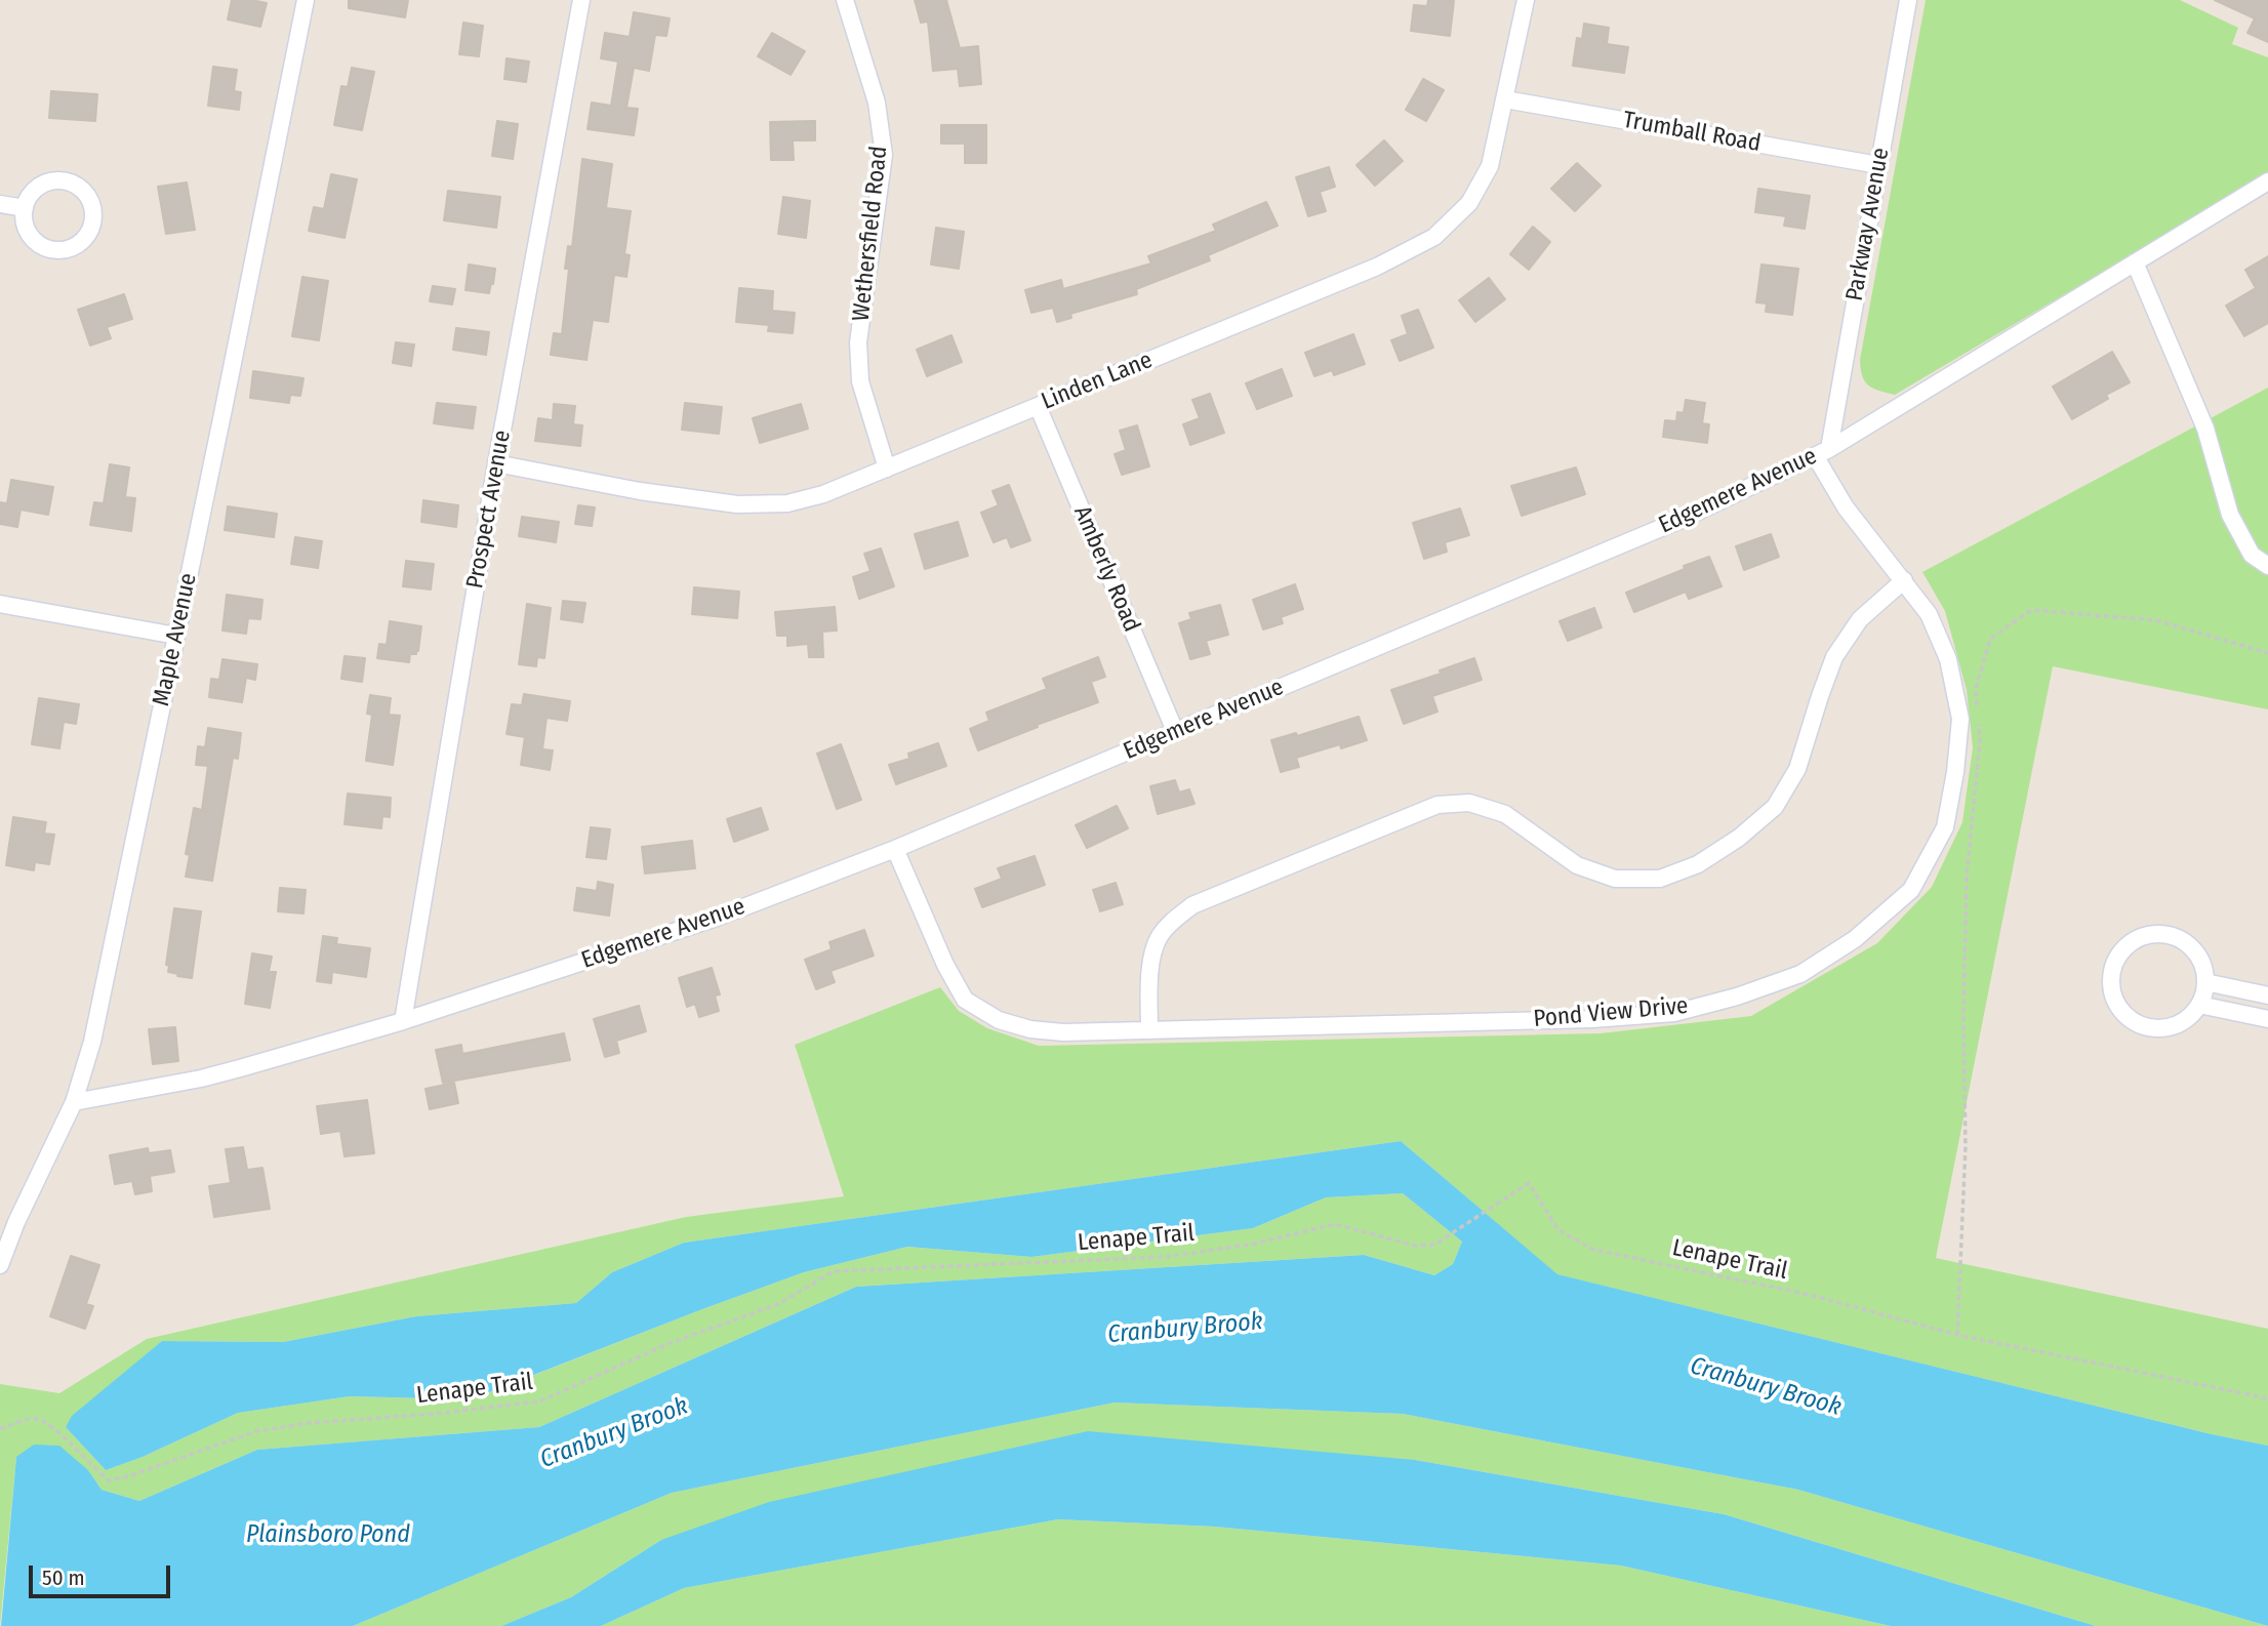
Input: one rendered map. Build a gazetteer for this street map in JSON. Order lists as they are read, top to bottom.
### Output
{
  "streets": {
    "street": [
      "Trumball Road",
      "Parkway Avenue",
      "Wethersfield Road",
      "Linden Lane",
      "Edgemere Avenue",
      "Prospect Avenue",
      "Amberly Road",
      "Maple Avenue",
      "Pond View Drive"
    ],
    "path": ["Lenape Trail"]
  },
  "crossings": [
    ["Trumball Road", "Parkway Avenue"],
    ["Trumball Road", "Linden Lane"],
    ["Parkway Avenue", "Edgemere Avenue"],
    ["Parkway Avenue", "Pond View Drive"],
    ["Wethersfield Road", "Linden Lane"],
    ["Linden Lane", "Prospect Avenue"],
    ["Linden Lane", "Amberly Road"],
    ["Edgemere Avenue", "Prospect Avenue"],
    ["Edgemere Avenue", "Amberly Road"],
    ["Edgemere Avenue", "Maple Avenue"],
    ["Edgemere Avenue", "Pond View Drive"]
  ],
  "water": ["Cranbury Brook", "Plainsboro Pond"],
  "scale_bar": "50 m"
}
